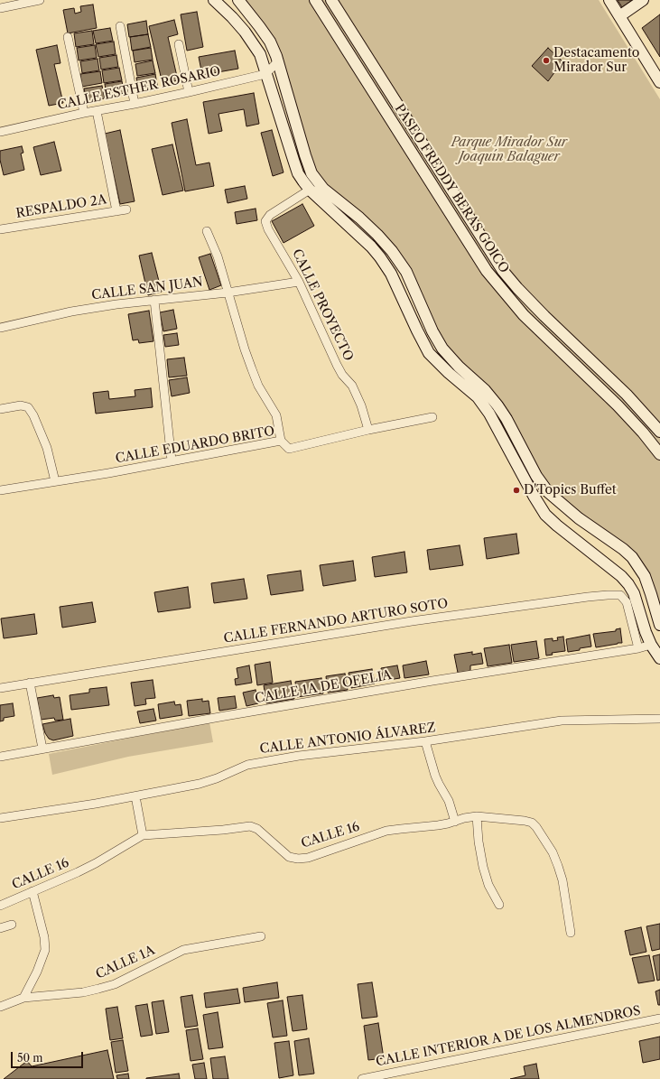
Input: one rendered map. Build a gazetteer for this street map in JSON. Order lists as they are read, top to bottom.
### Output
{
  "streets": {
    "street": [
      "CALLE ESTHER ROSARIO",
      "PASEO FREDDY BERAS GOICO",
      "RESPALDO 2A",
      "CALLE SAN JUAN",
      "CALLE PROYECTO",
      "CALLE EDUARDO BRITO",
      "CALLE FERNANDO ARTURO SOTO",
      "CALLE 1A DE OFELIA",
      "CALLE ANTONIO ÁLVAREZ",
      "CALLE 16",
      "CALLE 1A",
      "CALLE INTERIOR A DE LOS ALMENDROS"
    ]
  },
  "crossings": [
    ["CALLE SAN JUAN", "CALLE PROYECTO"],
    ["CALLE PROYECTO", "CALLE EDUARDO BRITO"],
    ["CALLE FERNANDO ARTURO SOTO", "CALLE 1A DE OFELIA"]
  ],
  "parks": ["Parque Mirador Sur Joaquín Balaguer"],
  "places": ["Destacamento Mirador Sur", "D'Topics Buffet"],
  "scale_bar": "50 m"
}
